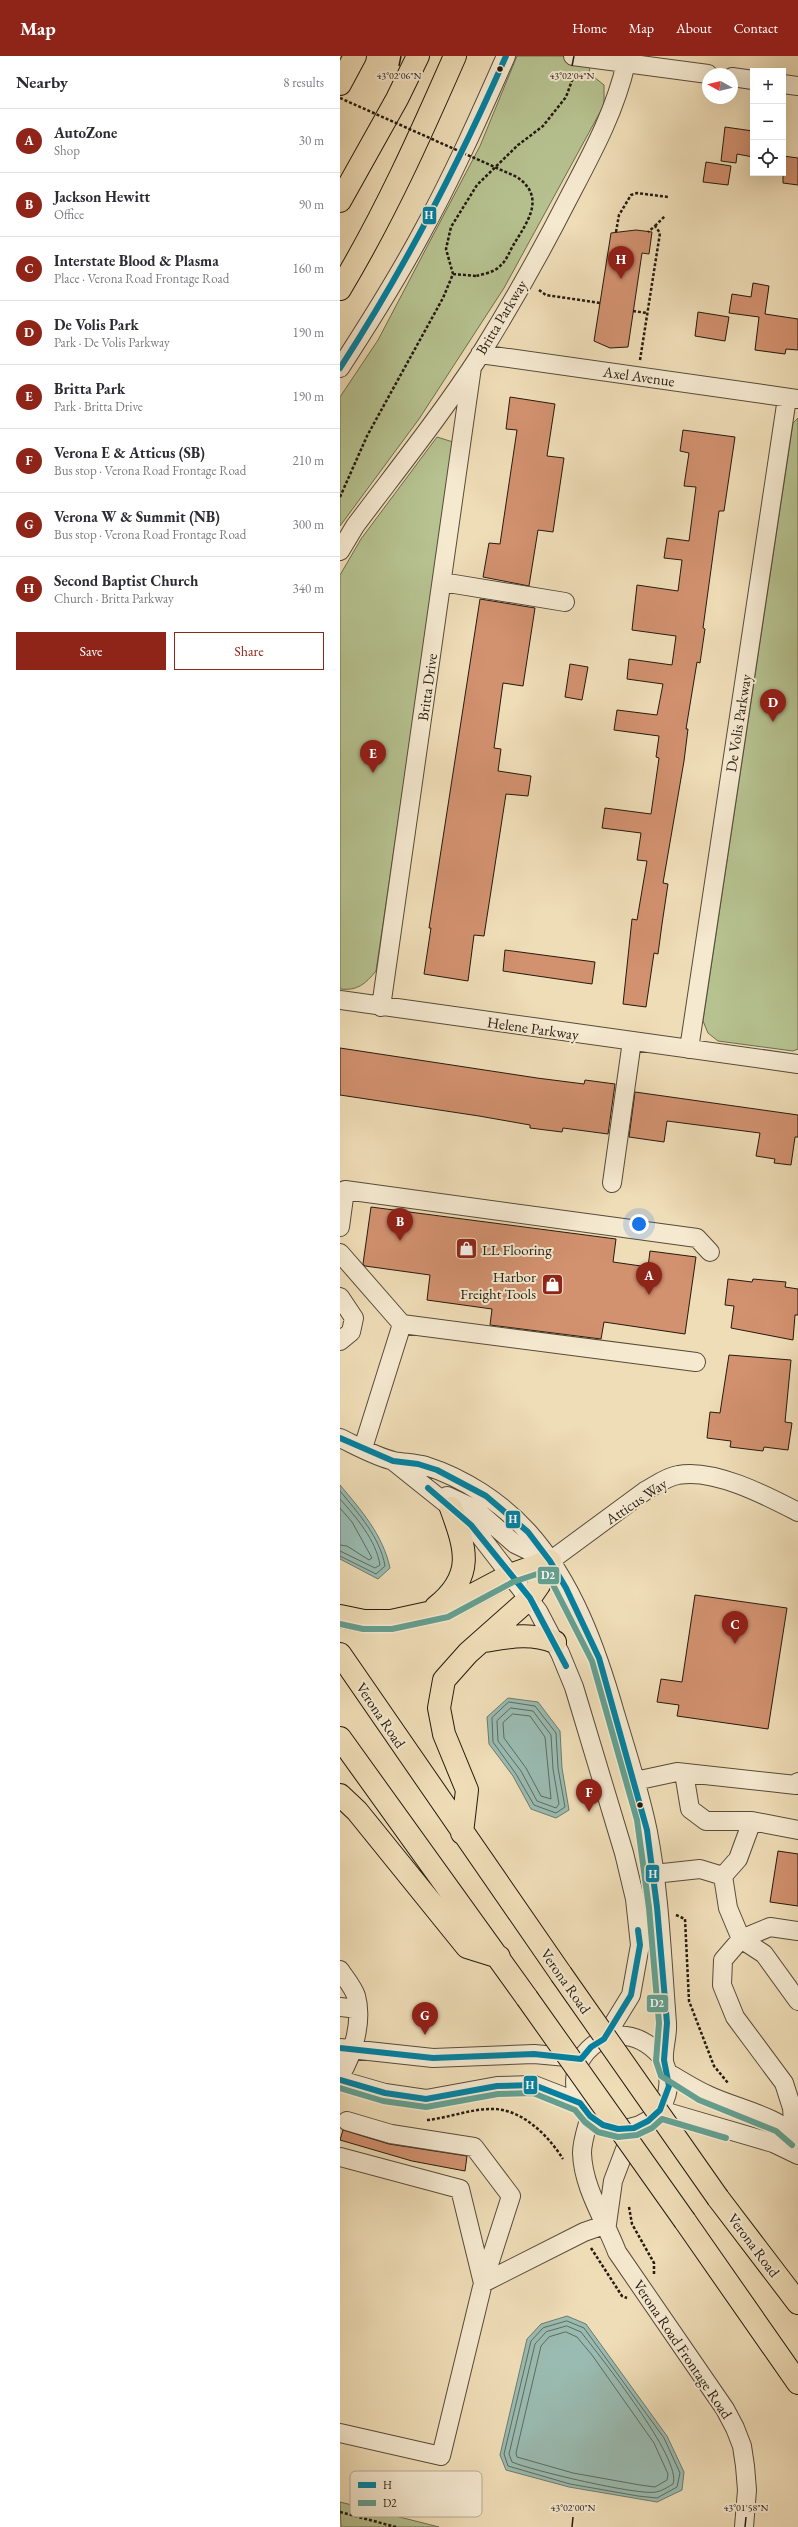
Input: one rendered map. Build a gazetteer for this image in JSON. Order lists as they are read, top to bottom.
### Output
{
  "streets": {
    "highway": ["Verona Road"],
    "street": [
      "Britta Parkway",
      "Axel Avenue",
      "Britta Drive",
      "De Volis Parkway",
      "Helene Parkway",
      "Atticus Way",
      "Verona Road Frontage Road"
    ]
  },
  "crossings": [
    ["Britta Parkway", "Axel Avenue"],
    ["Britta Parkway", "Britta Drive"],
    ["Axel Avenue", "Britta Drive"],
    ["Axel Avenue", "De Volis Parkway"],
    ["Britta Drive", "Helene Parkway"],
    ["De Volis Parkway", "Helene Parkway"]
  ],
  "places": {
    "shop": ["LL Flooring", "Harbor Freight Tools"]
  },
  "lines": ["transit line H", "transit line D2"],
  "legend": ["H", "D2"],
  "north": "left",
  "page": {
    "header": "Map",
    "nav": [
      "Home",
      "Map",
      "About",
      "Contact"
    ],
    "heading": ["Nearby", "8 results"],
    "map_buttons": ["+", "−"],
    "list": [
      {
        "mark": "A",
        "name": "AutoZone",
        "note": "Shop",
        "value": "30 m"
      },
      {
        "mark": "B",
        "name": "Jackson Hewitt",
        "note": "Office",
        "value": "90 m"
      },
      {
        "mark": "C",
        "name": "Interstate Blood & Plasma",
        "note": "Place · Verona Road Frontage Road",
        "value": "160 m"
      },
      {
        "mark": "D",
        "name": "De Volis Park",
        "note": "Park · De Volis Parkway",
        "value": "190 m"
      },
      {
        "mark": "E",
        "name": "Britta Park",
        "note": "Park · Britta Drive",
        "value": "190 m"
      },
      {
        "mark": "F",
        "name": "Verona E & Atticus (SB)",
        "note": "Bus stop · Verona Road Frontage Road",
        "value": "210 m"
      },
      {
        "mark": "G",
        "name": "Verona W & Summit (NB)",
        "note": "Bus stop · Verona Road Frontage Road",
        "value": "300 m"
      },
      {
        "mark": "H",
        "name": "Second Baptist Church",
        "note": "Church · Britta Parkway",
        "value": "340 m"
      }
    ],
    "pins": [
      "H",
      "D",
      "E",
      "B",
      "A",
      "C",
      "F",
      "G"
    ],
    "buttons": ["Save", "Share"]
  },
  "coordinates": [
    "43°02'06\"N",
    "43°02'04\"N",
    "43°02'00\"N",
    "43°01'58\"N"
  ]
}
